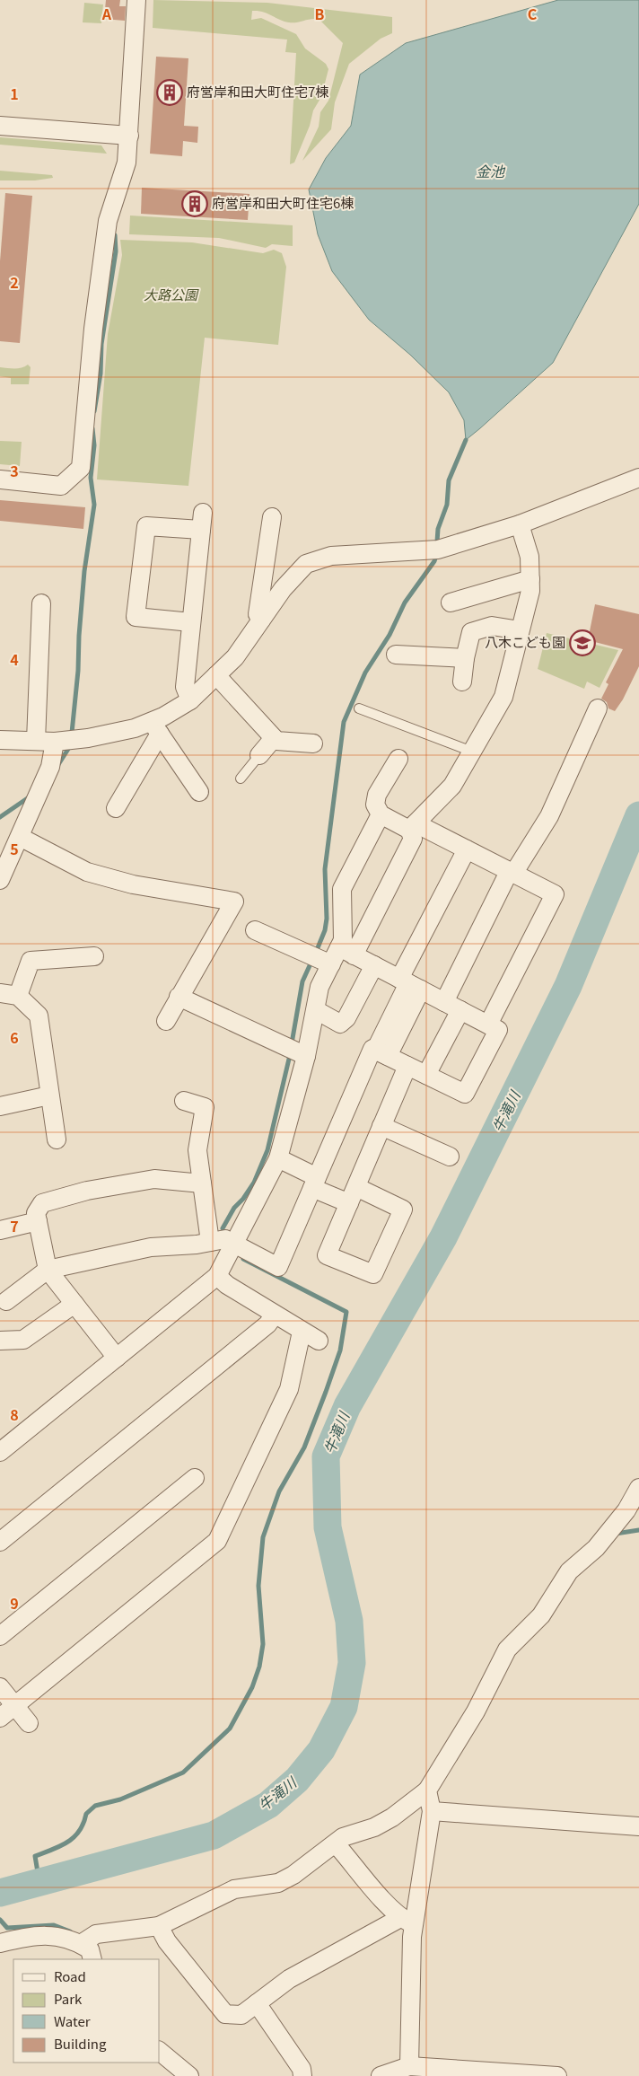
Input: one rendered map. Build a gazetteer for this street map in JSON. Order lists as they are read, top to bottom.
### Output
{
  "water": ["金池", "牛滝川"],
  "parks": ["大路公園"],
  "places": {
    "building": ["府営岸和田大町住宅7棟", "府営岸和田大町住宅6棟"],
    "school or university": ["八木こども園"]
  },
  "legend": [
    "Road",
    "Park",
    "Water",
    "Building"
  ],
  "grid": {
    "columns": ["A", "B", "C"],
    "rows": [
      "1",
      "2",
      "3",
      "4",
      "5",
      "6",
      "7",
      "8",
      "9"
    ]
  }
}
